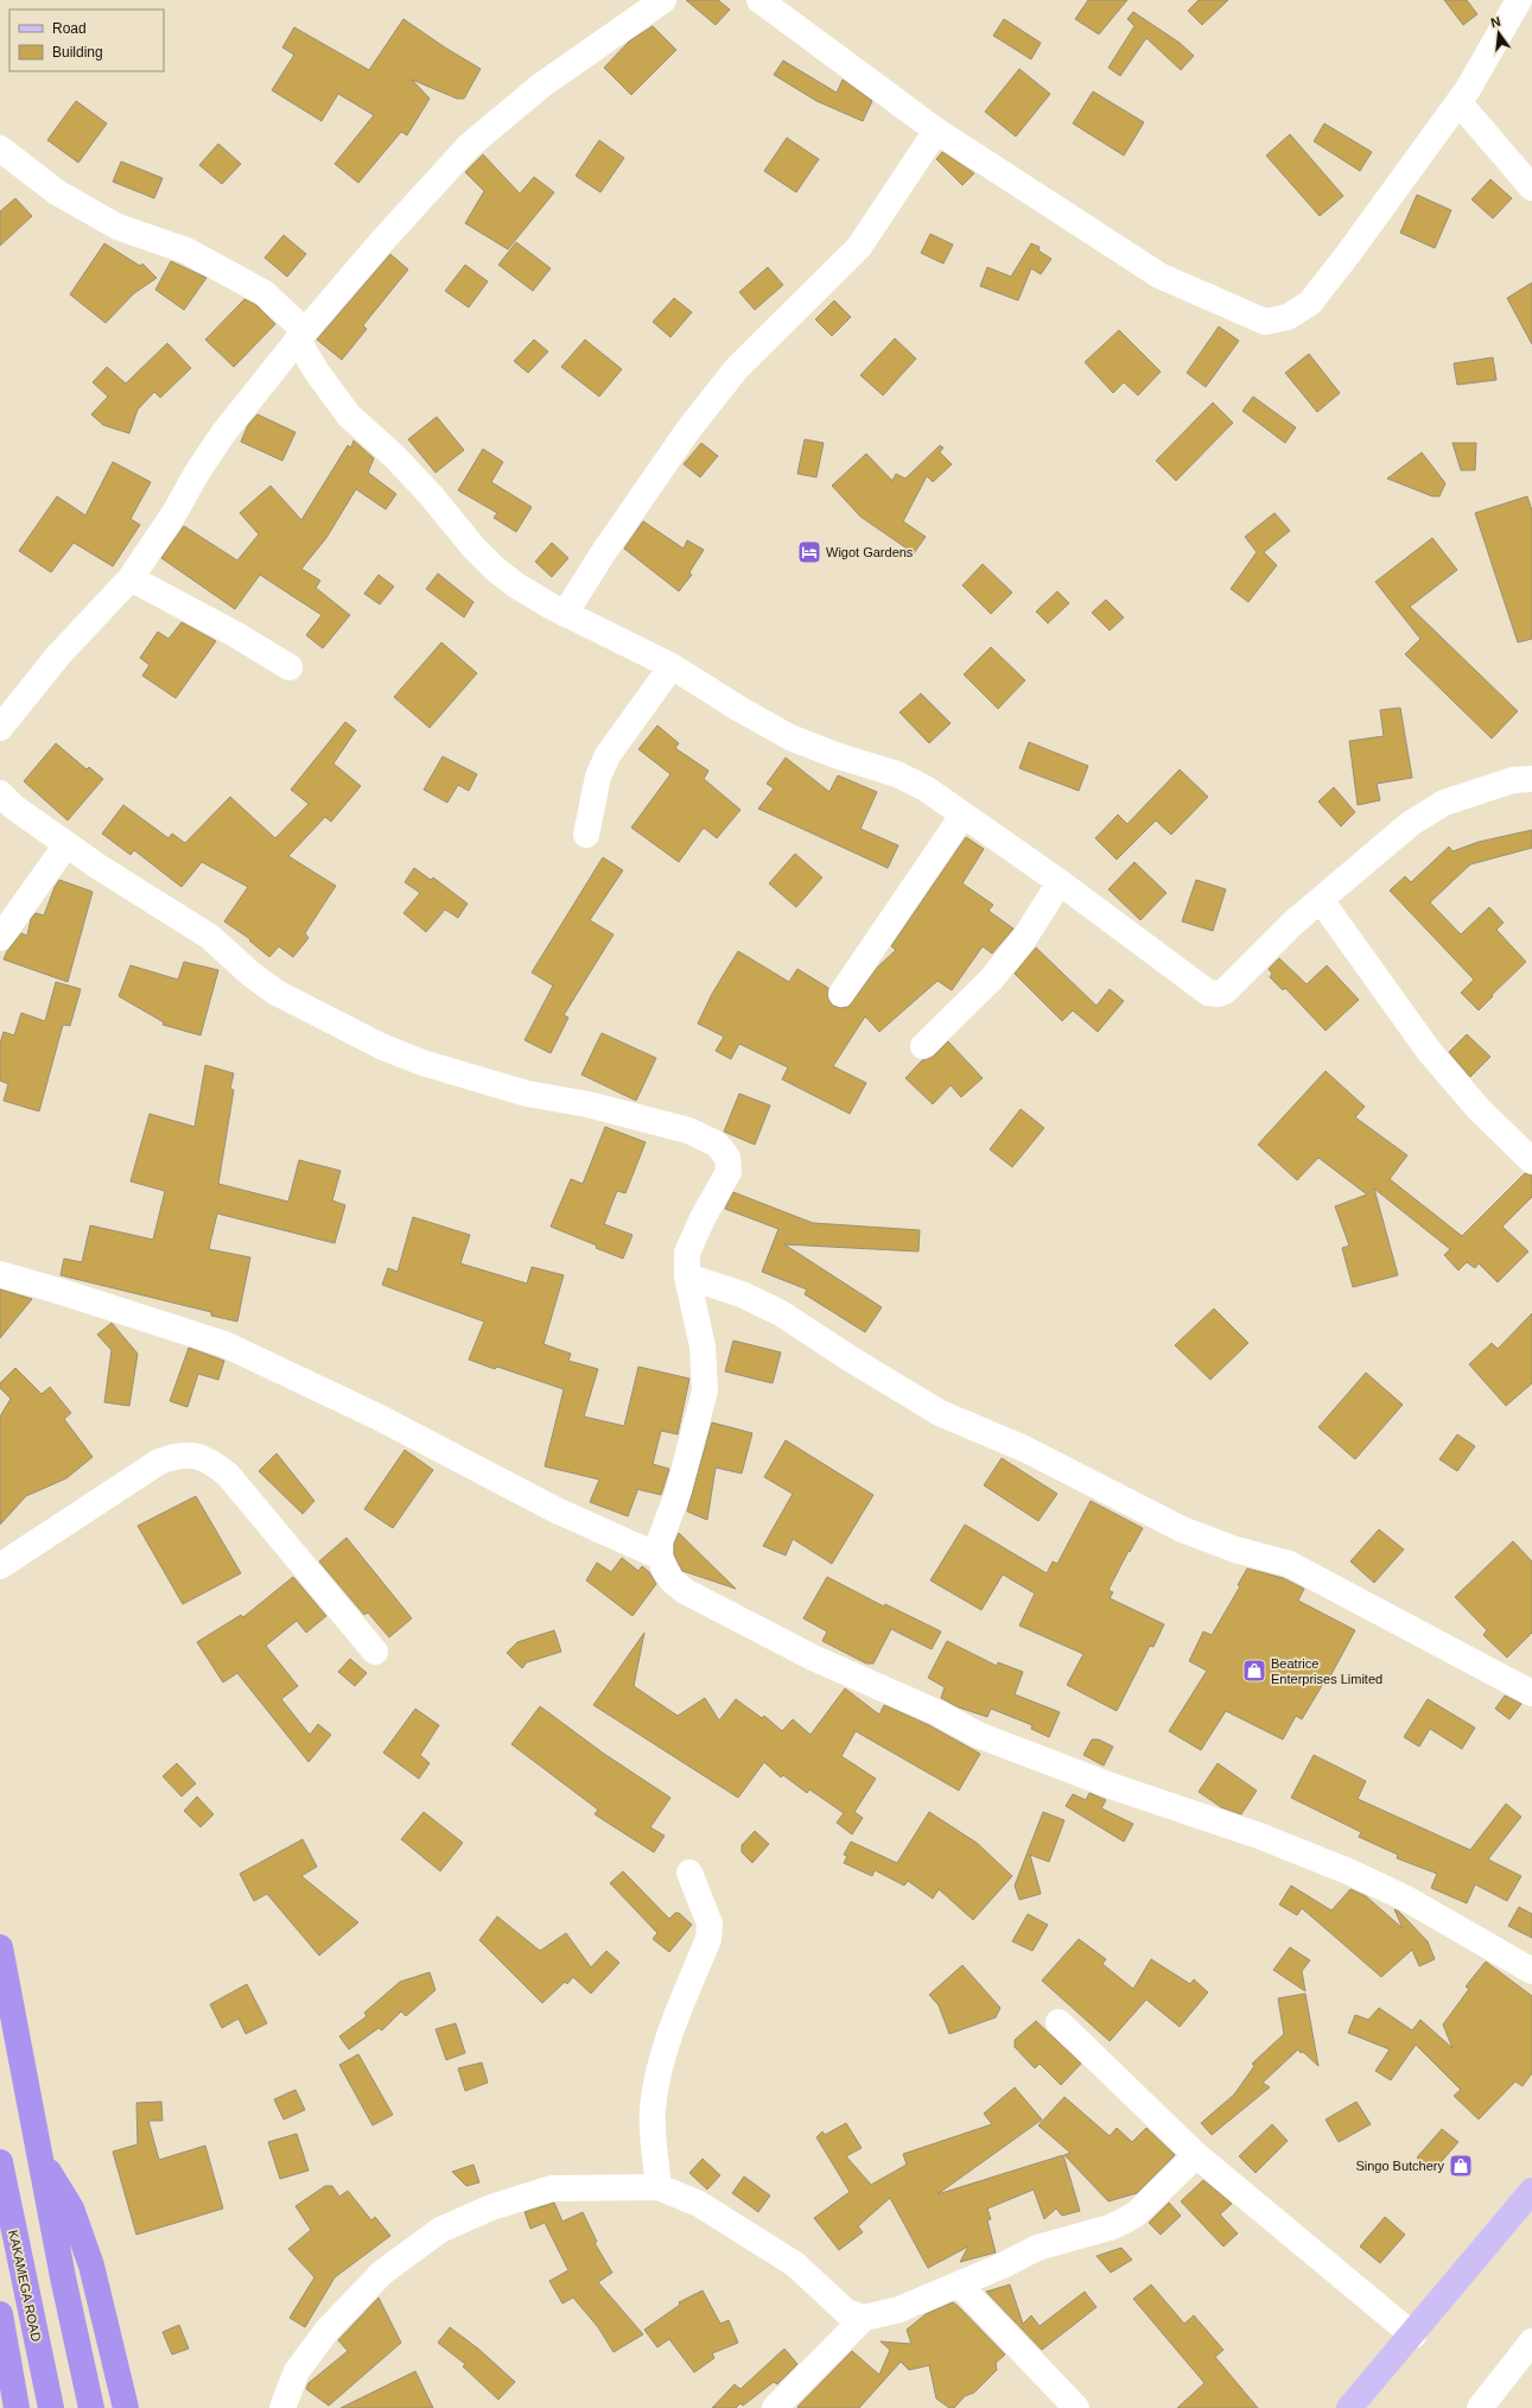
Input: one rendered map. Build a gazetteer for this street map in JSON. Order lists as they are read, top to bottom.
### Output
{
  "streets": {
    "highway": ["KAKAMEGA ROAD"]
  },
  "places": {
    "hotel": ["Wigot Gardens"],
    "shop": ["Beatrice Enterprises Limited", "Singo Butchery"]
  },
  "legend": ["Road", "Building"],
  "north": "top"
}
